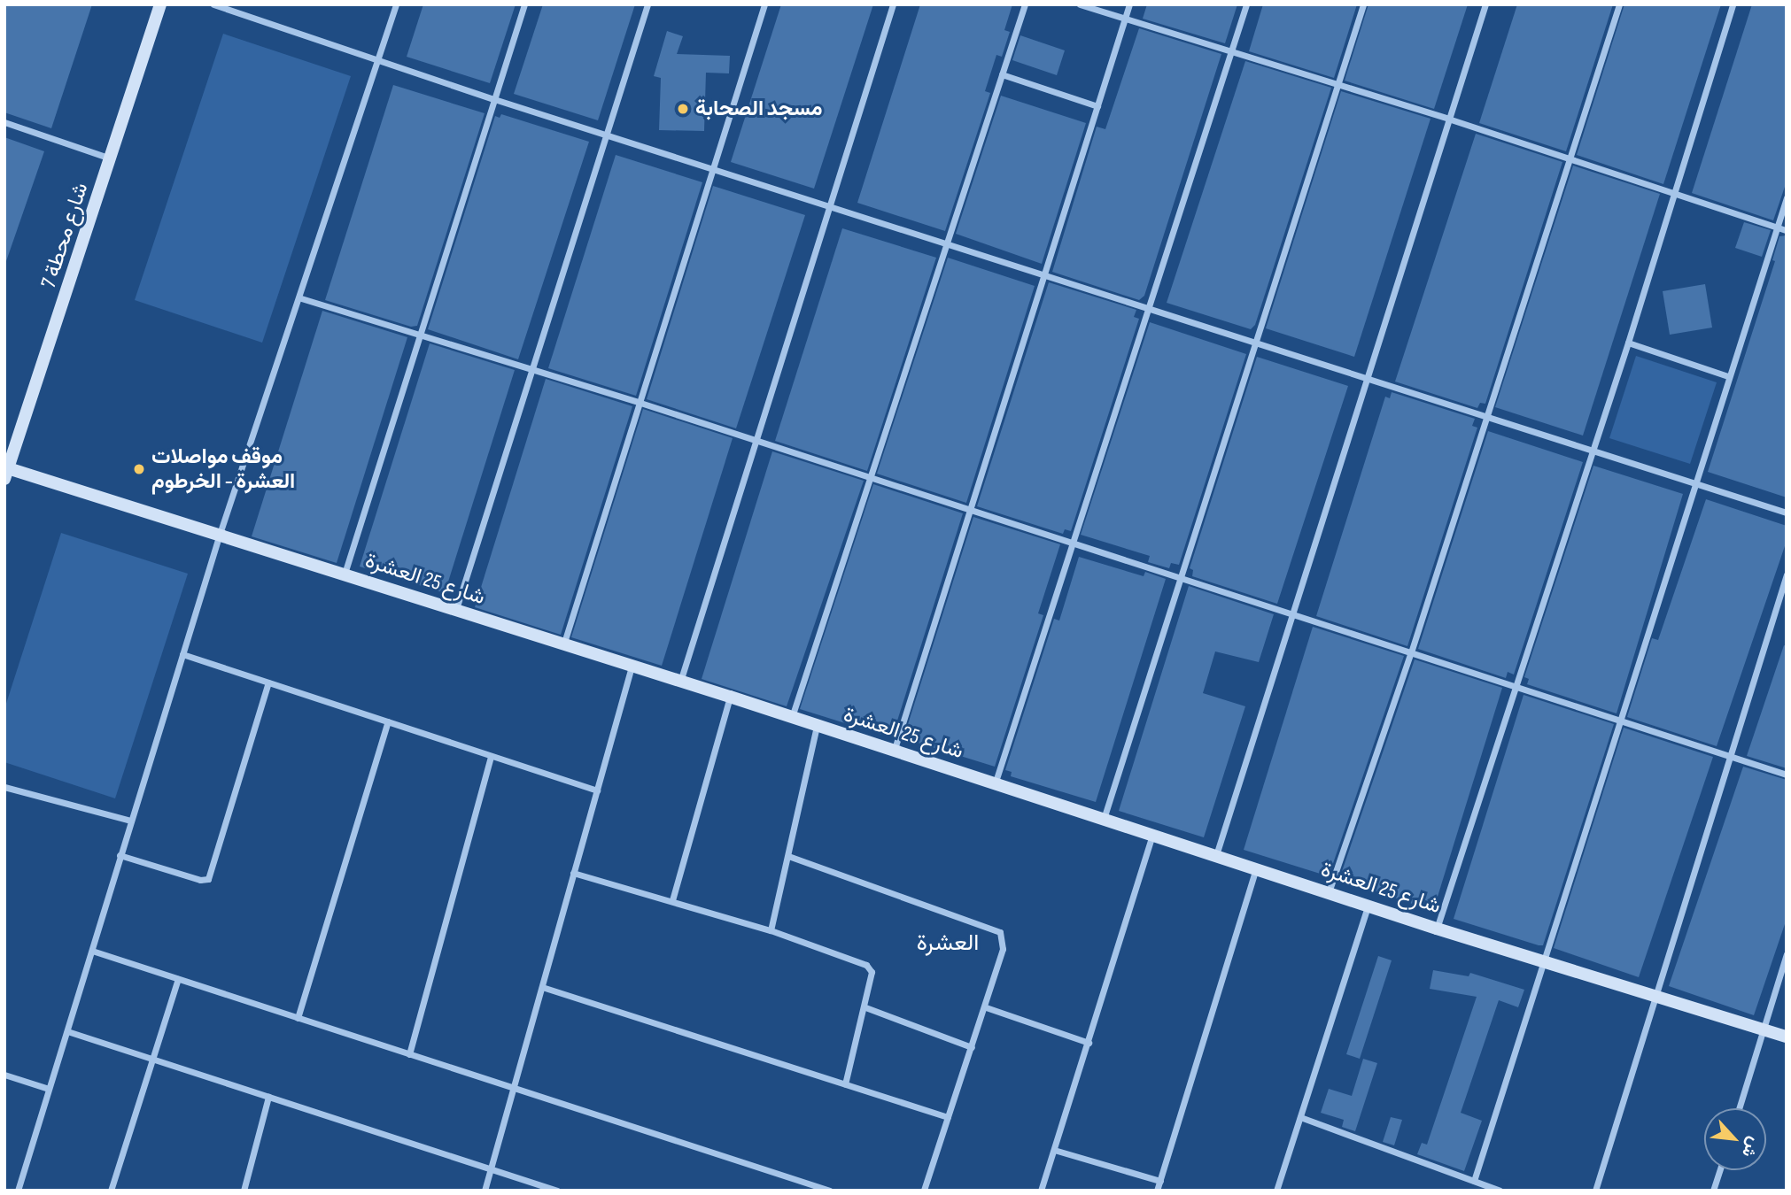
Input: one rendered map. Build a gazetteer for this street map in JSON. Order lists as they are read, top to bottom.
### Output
{
  "streets": {
    "street": ["شارع محطة 7", "شارع 25 العشرة"]
  },
  "crossings": [
    ["شارع محطة 7", "شارع 25 العشرة"]
  ],
  "districts": ["العشرة"],
  "places": ["مسجد الصحابة", "موقف مواصلات العشرة - الخرطوم"],
  "north": "bottom right"
}
